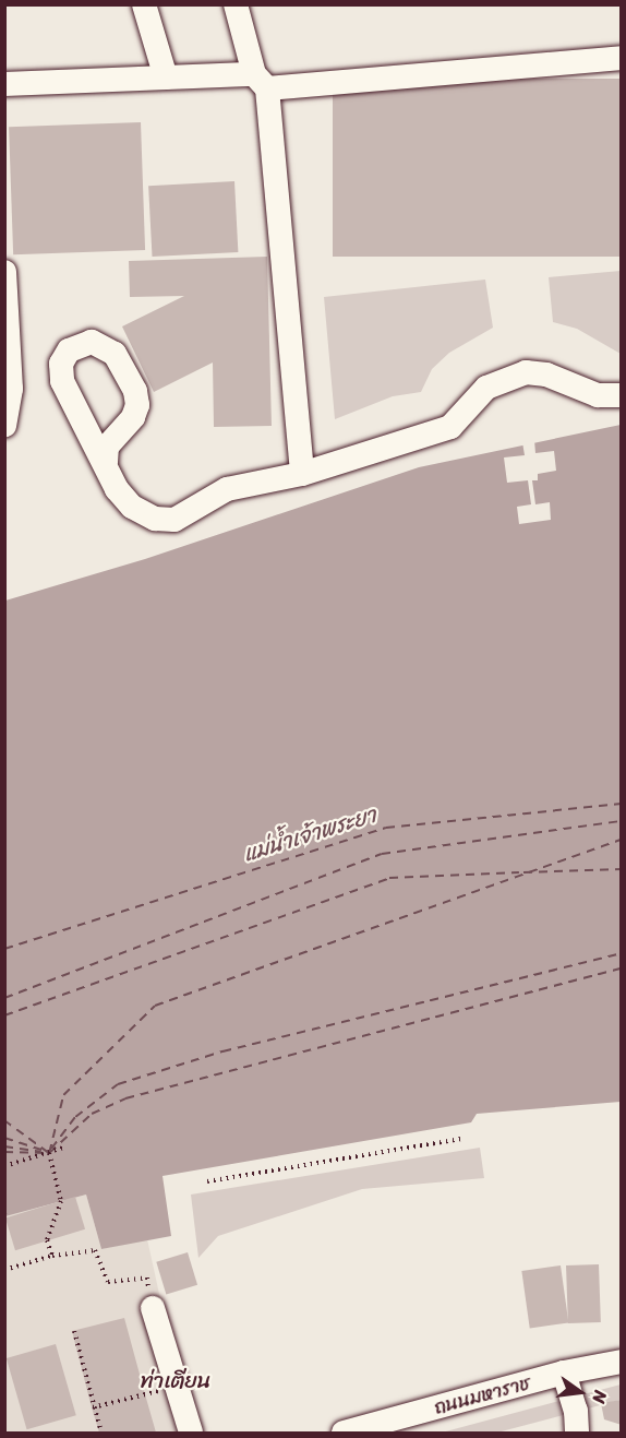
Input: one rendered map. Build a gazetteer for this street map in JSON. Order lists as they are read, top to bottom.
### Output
{
  "streets": {
    "street": ["ถนนมหาราช"]
  },
  "districts": ["ท่าเตียน"],
  "water": ["แม่น้ำเจ้าพระยา"],
  "north": "right"
}
